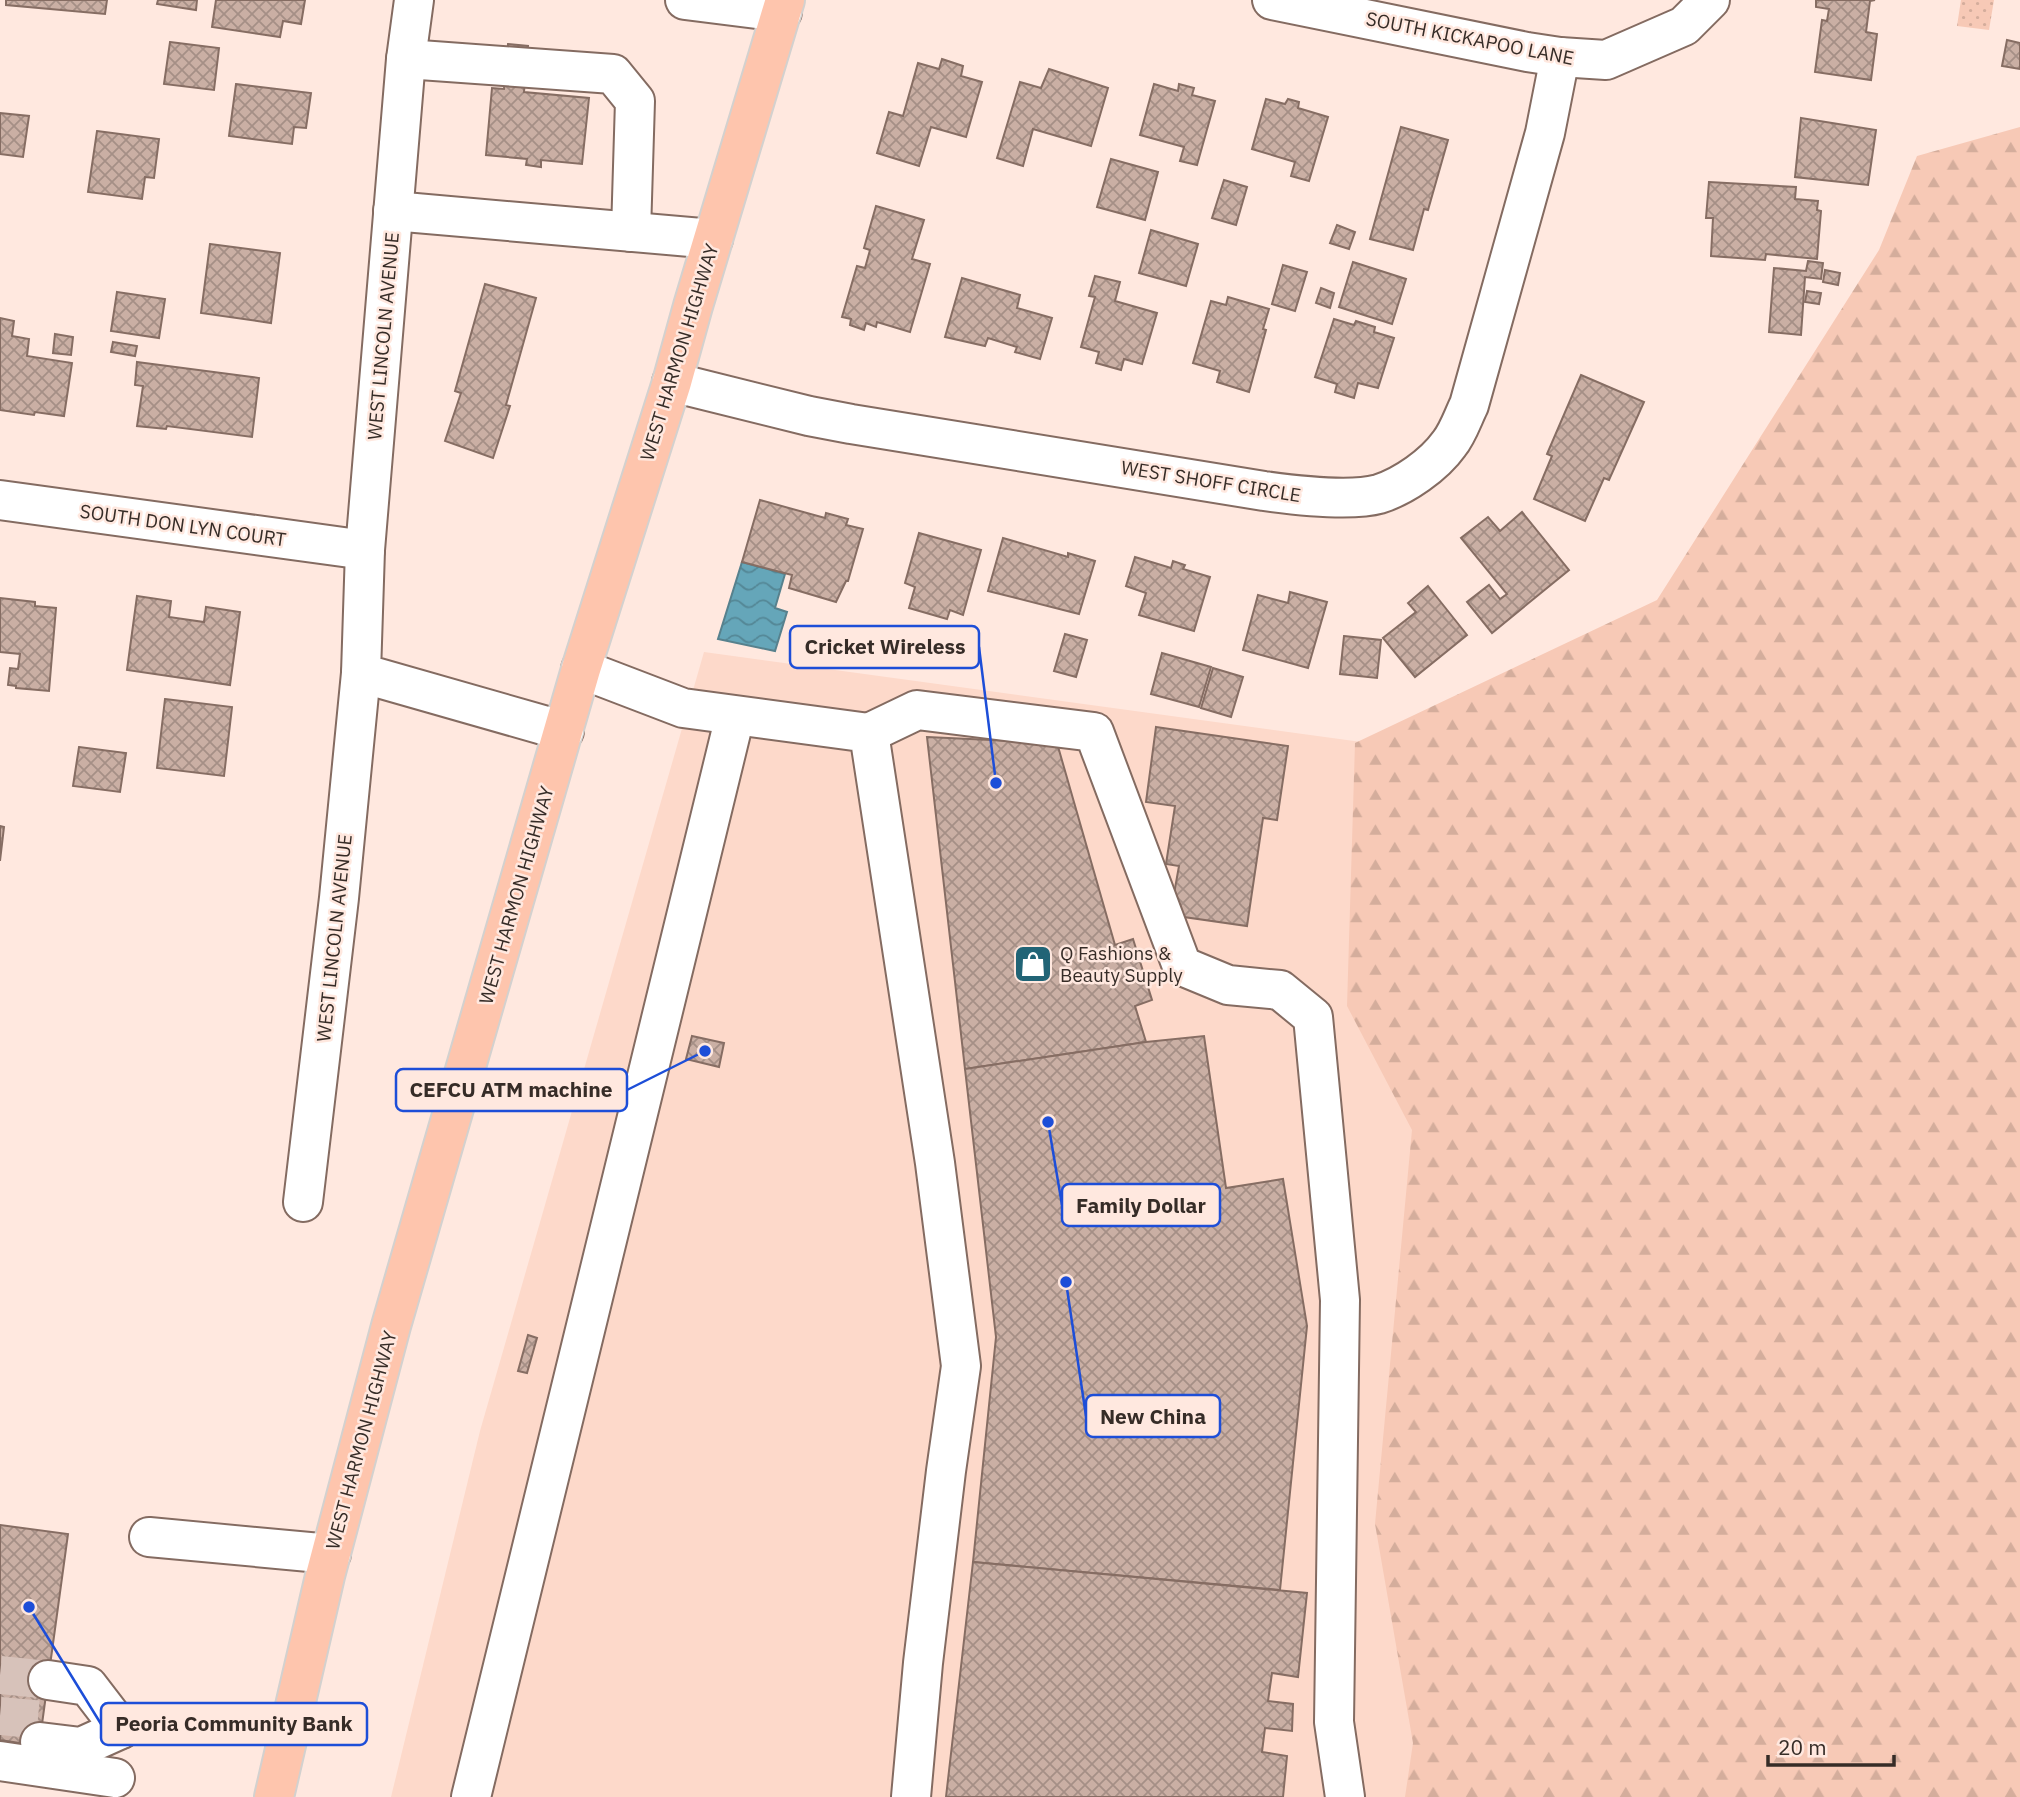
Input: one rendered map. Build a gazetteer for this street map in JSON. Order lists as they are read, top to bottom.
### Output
{
  "streets": {
    "main road": ["WEST HARMON HIGHWAY"],
    "street": [
      "SOUTH KICKAPOO LANE",
      "WEST LINCOLN AVENUE",
      "WEST SHOFF CIRCLE",
      "SOUTH DON LYN COURT"
    ]
  },
  "crossings": [
    ["SOUTH KICKAPOO LANE", "WEST SHOFF CIRCLE"],
    ["WEST LINCOLN AVENUE", "SOUTH DON LYN COURT"],
    ["WEST HARMON HIGHWAY", "WEST SHOFF CIRCLE"]
  ],
  "places": {
    "other": [
      "Cricket Wireless",
      "CEFCU ATM machine",
      "Family Dollar",
      "New China",
      "Peoria Community Bank"
    ],
    "shop": ["Q Fashions & Beauty Supply"]
  },
  "scale_bar": "20 m"
}
